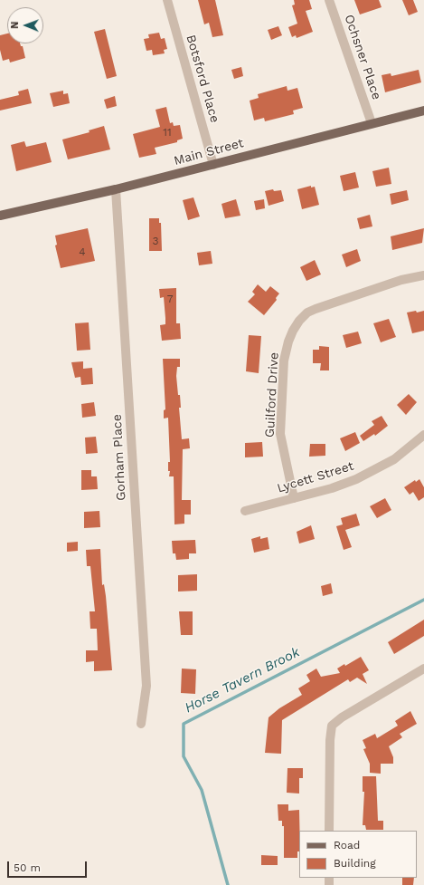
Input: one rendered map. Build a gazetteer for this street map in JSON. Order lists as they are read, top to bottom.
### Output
{
  "streets": {
    "main road": ["Main Street"],
    "street": [
      "Ochsner Place",
      "Botsford Place",
      "Guilford Drive",
      "Gorham Place",
      "Lycett Street"
    ]
  },
  "crossings": [
    ["Ochsner Place", "Main Street"],
    ["Botsford Place", "Main Street"],
    ["Main Street", "Gorham Place"],
    ["Guilford Drive", "Lycett Street"]
  ],
  "water": ["Horse Tavern Brook"],
  "house_numbers": [
    "11",
    "3",
    "4",
    "7"
  ],
  "legend": ["Road", "Building"],
  "scale_bar": "50 m",
  "north": "left"
}
